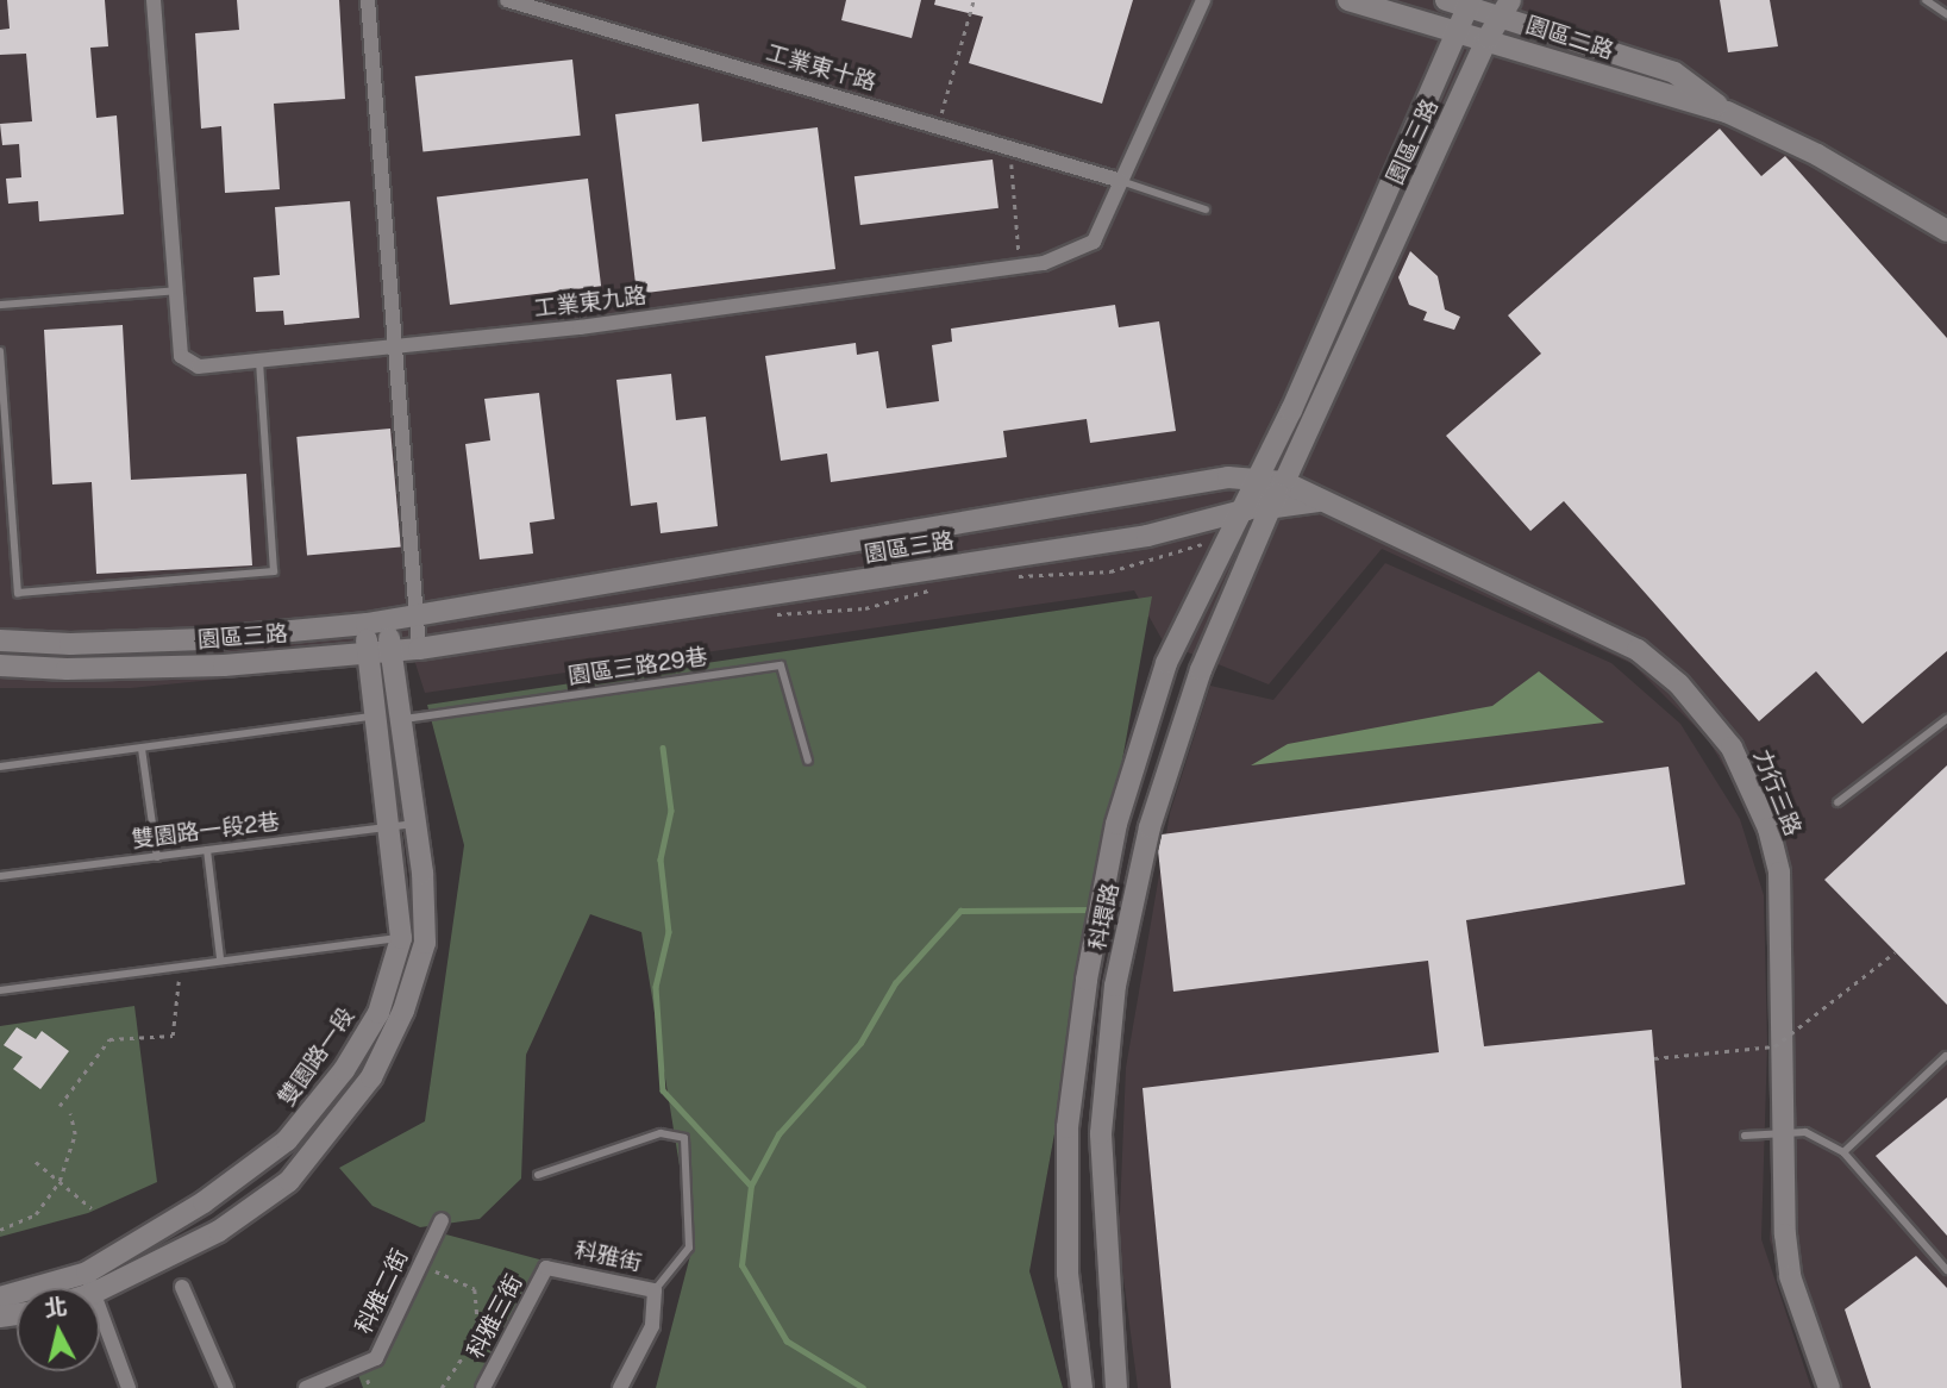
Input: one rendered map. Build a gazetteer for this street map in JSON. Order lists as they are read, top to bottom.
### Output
{
  "streets": {
    "street": [
      "園區二路",
      "工業東十路",
      "園區三路",
      "工業東九路",
      "力行三路",
      "科環路",
      "雙園路一段",
      "科雅街",
      "科雅二街",
      "科雅三街"
    ],
    "lane": ["園區三路29巷", "雙園路一段2巷"]
  },
  "crossings": [
    ["園區二路", "園區三路"],
    ["工業東十路", "工業東九路"],
    ["園區三路", "力行三路"],
    ["園區三路", "科環路"],
    ["園區三路", "雙園路一段"],
    ["園區三路29巷", "雙園路一段"],
    ["力行三路", "科環路"],
    ["雙園路一段2巷", "雙園路一段"],
    ["科雅街", "科雅三街"]
  ],
  "north": "top"
}
